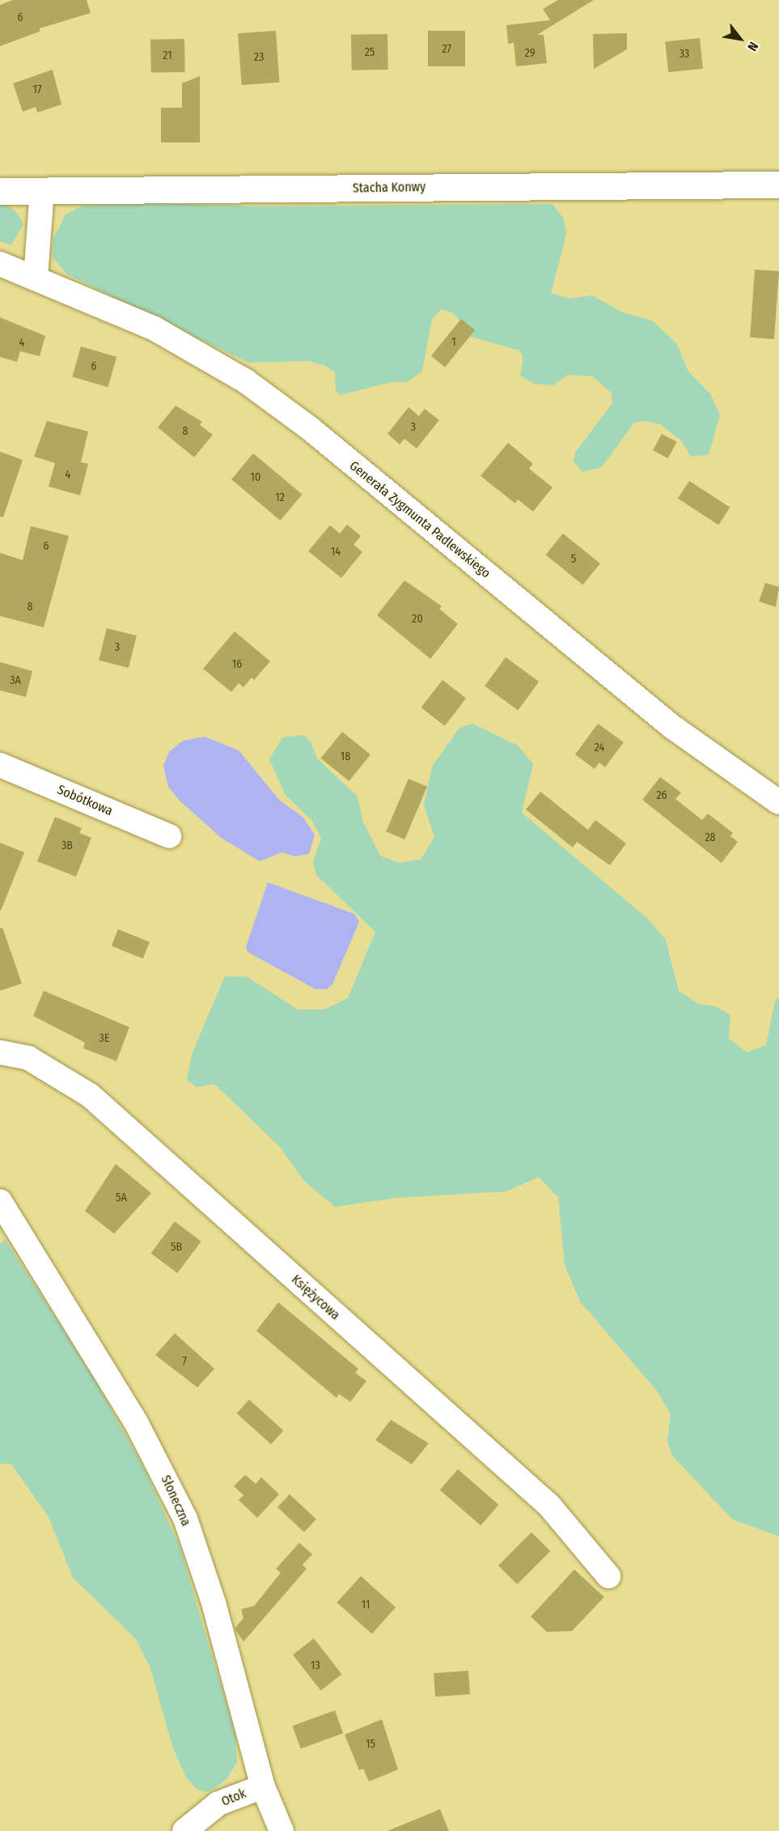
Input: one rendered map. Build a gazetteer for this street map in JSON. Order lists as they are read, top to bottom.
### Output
{
  "streets": {
    "main road": ["Stacha Konwy"],
    "street": [
      "Generała Zygmunta Padlewskiego",
      "Sobótkowa",
      "Księżycowa",
      "Słoneczna",
      "Otok"
    ]
  },
  "crossings": [
    ["Słoneczna", "Otok"]
  ],
  "house_numbers": [
    "6",
    "27",
    "25",
    "29",
    "33",
    "21",
    "23",
    "17",
    "1",
    "4",
    "6",
    "3",
    "8",
    "4",
    "10",
    "12",
    "6",
    "14",
    "5",
    "8",
    "20",
    "3",
    "16",
    "3A",
    "24",
    "18",
    "26",
    "28",
    "3B",
    "3E",
    "5A",
    "5B",
    "7",
    "11",
    "13",
    "15"
  ],
  "north": "bottom right"
}
